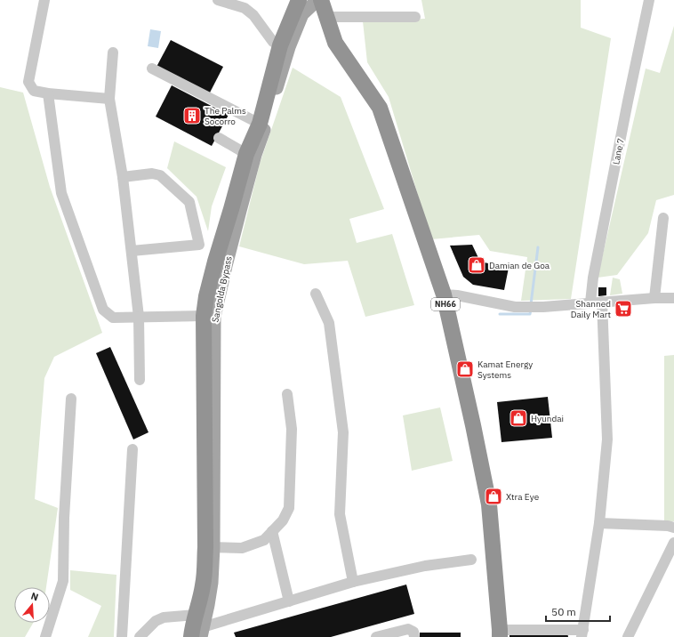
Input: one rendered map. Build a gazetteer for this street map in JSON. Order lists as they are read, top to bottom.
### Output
{
  "streets": {
    "highway": ["Sangolda Bypass", "NH66"],
    "street": ["Lane 7"]
  },
  "places": {
    "building": ["The Palms Socorro"],
    "shop": [
      "Damian de Goa",
      "Kamat Energy Systems",
      "Hyundai",
      "Xtra Eye"
    ],
    "supermarket": ["Shanned Daily Mart"]
  },
  "scale_bar": "50 m",
  "north": "top"
}
